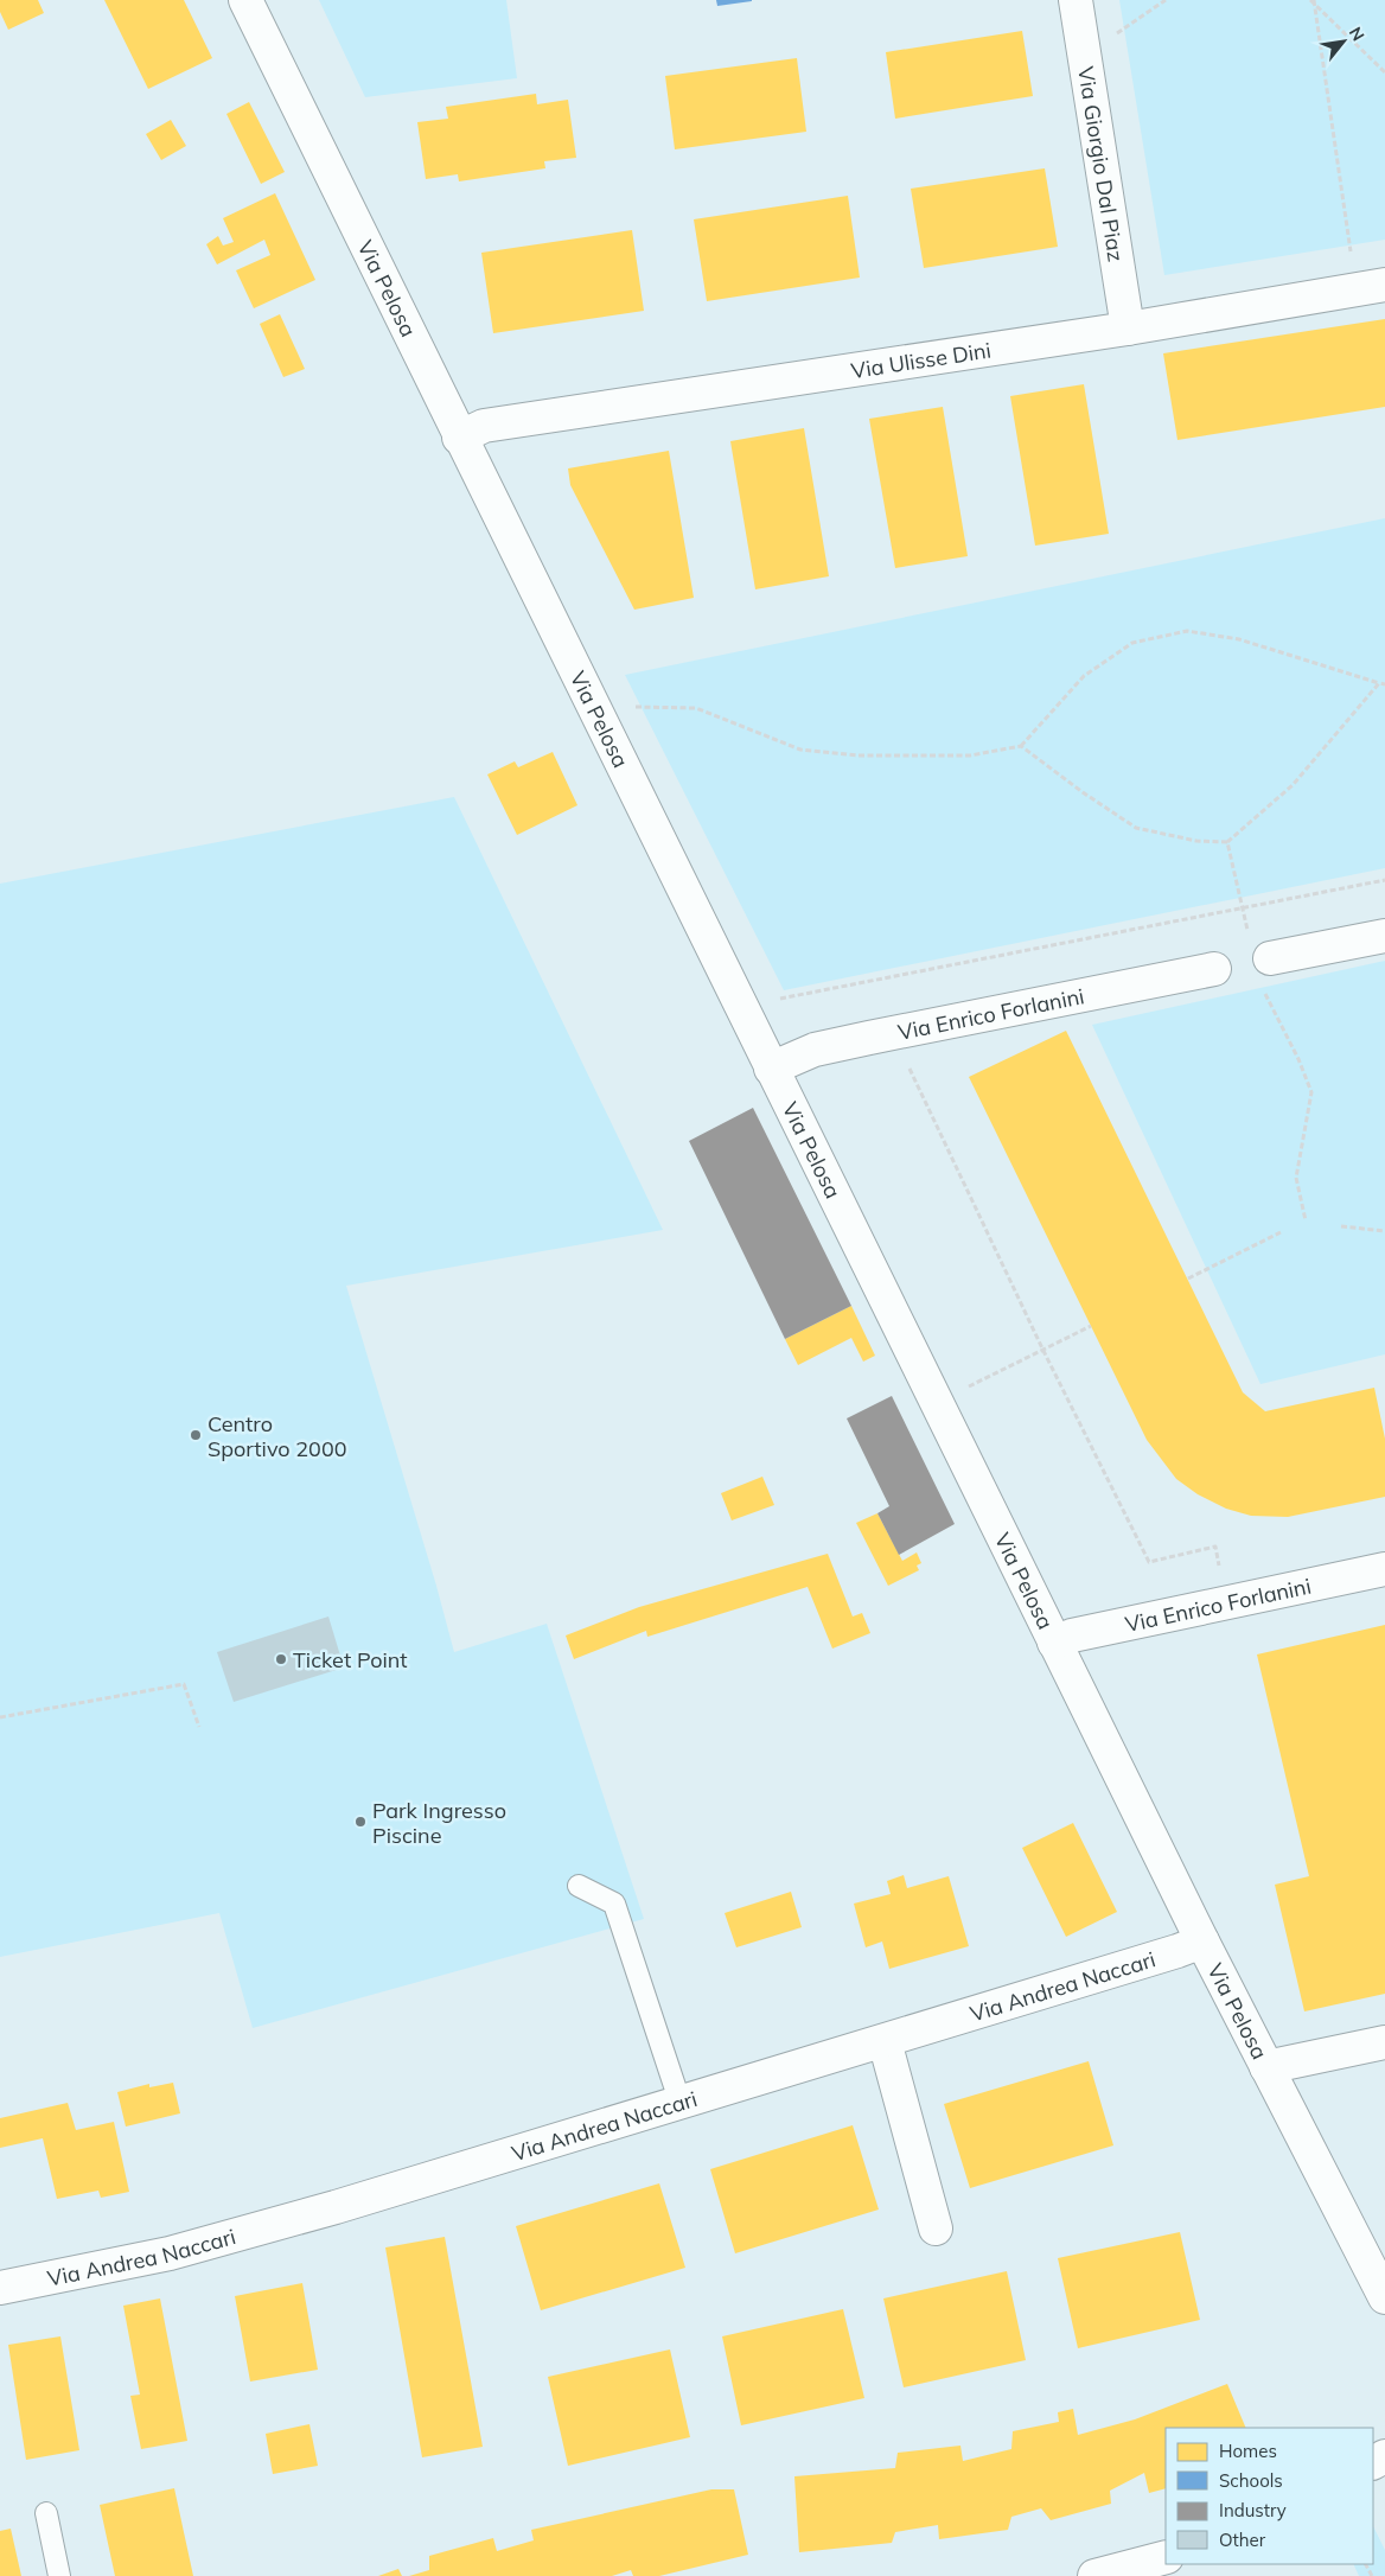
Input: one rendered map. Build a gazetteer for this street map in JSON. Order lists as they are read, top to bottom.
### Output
{
  "streets": {
    "street": [
      "Via Giorgio Dal Piaz",
      "Via Pelosa",
      "Via Ulisse Dini",
      "Via Enrico Forlanini",
      "Via Andrea Naccari"
    ]
  },
  "crossings": [
    ["Via Giorgio Dal Piaz", "Via Ulisse Dini"],
    ["Via Pelosa", "Via Ulisse Dini"],
    ["Via Pelosa", "Via Enrico Forlanini"],
    ["Via Pelosa", "Via Andrea Naccari"]
  ],
  "places": ["Centro Sportivo 2000", "Ticket Point", "Park Ingresso Piscine"],
  "legend": [
    "Homes",
    "Schools",
    "Industry",
    "Other"
  ],
  "north": "top right"
}
